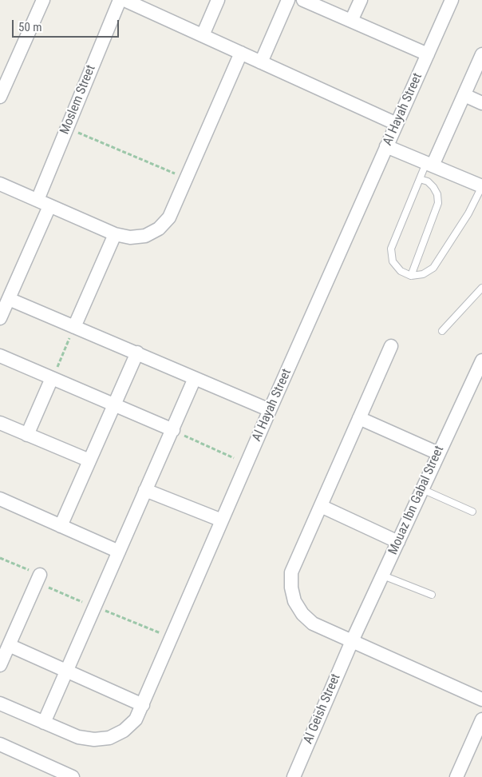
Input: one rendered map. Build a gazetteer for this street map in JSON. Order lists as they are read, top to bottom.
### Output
{
  "streets": {
    "street": [
      "Moslem Street",
      "Al Hayah Street",
      "Mouaz Ibn Gabal Street",
      "Al Geish Street"
    ]
  },
  "crossings": [
    ["Mouaz Ibn Gabal Street", "Al Geish Street"]
  ],
  "scale_bar": "50 m"
}
